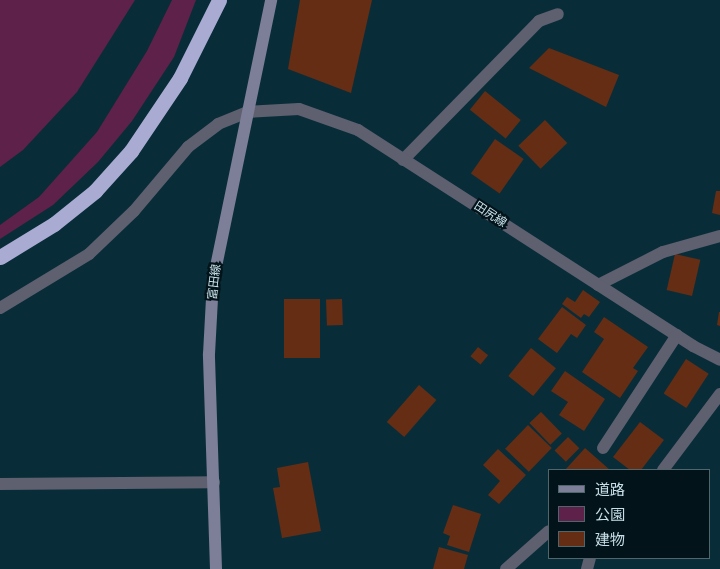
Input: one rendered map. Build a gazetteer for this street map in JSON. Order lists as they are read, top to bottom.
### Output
{
  "streets": {
    "street": ["田尻線", "富田線"]
  },
  "crossings": [
    ["田尻線", "富田線"]
  ],
  "legend": ["道路", "公園", "建物"]
}
